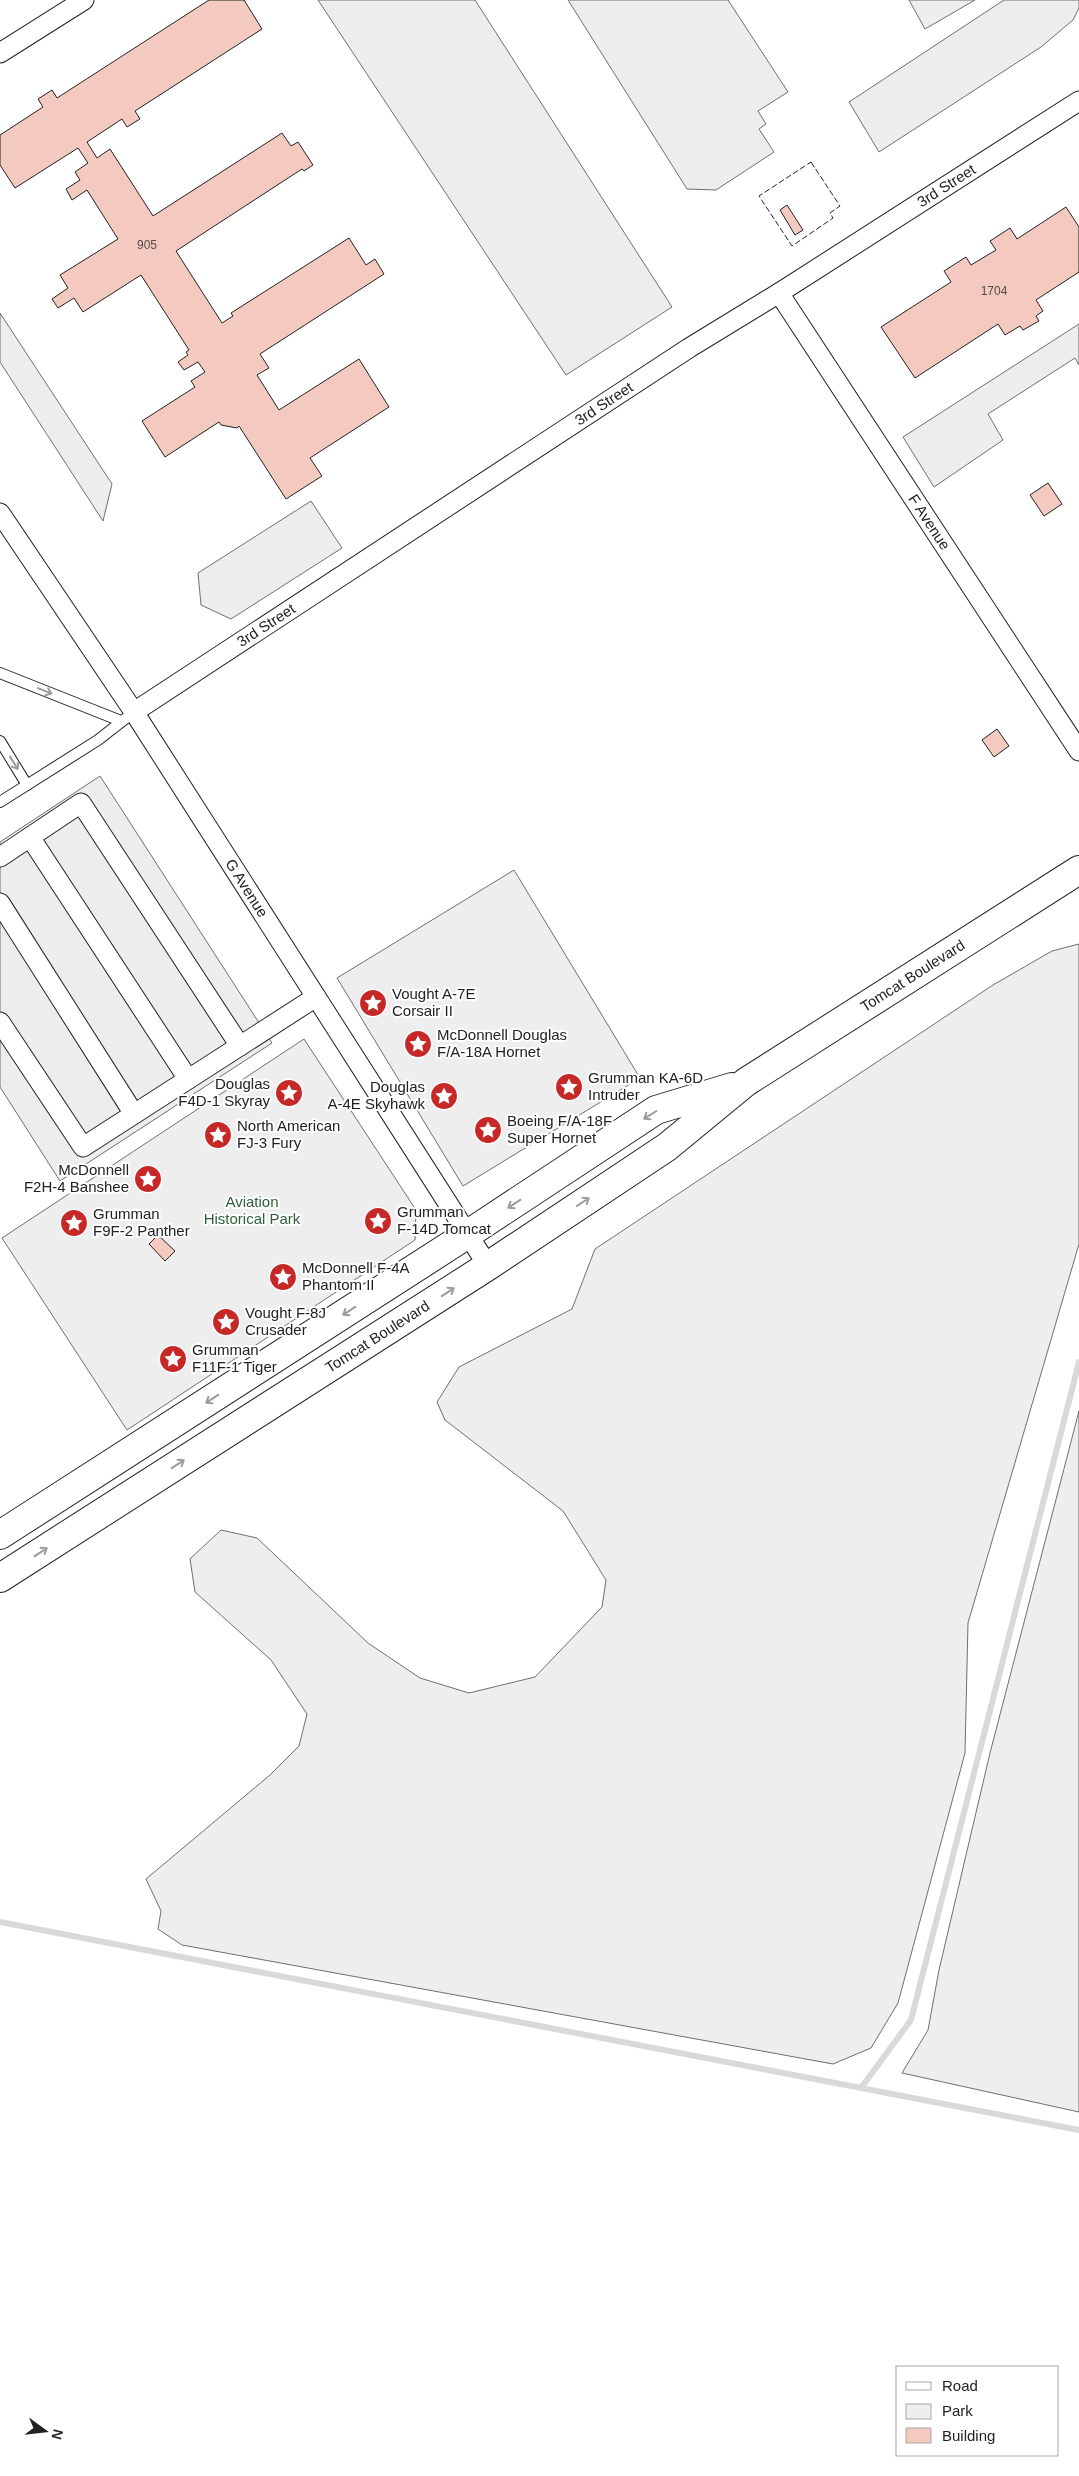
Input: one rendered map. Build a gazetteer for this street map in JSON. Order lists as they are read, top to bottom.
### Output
{
  "streets": {
    "main road": ["Tomcat Boulevard"],
    "street": ["3rd Street", "F Avenue", "G Avenue"]
  },
  "crossings": [
    ["3rd Street", "F Avenue"],
    ["3rd Street", "G Avenue"],
    ["G Avenue", "Tomcat Boulevard"]
  ],
  "parks": ["Aviation Historical Park"],
  "places": {
    "place": [
      "Vought A-7E Corsair II",
      "McDonnell Douglas F/A-18A Hornet",
      "Grumman KA-6D Intruder",
      "Douglas F4D-1 Skyray",
      "Douglas A-4E Skyhawk",
      "Boeing F/A-18F Super Hornet",
      "North American FJ-3 Fury",
      "McDonnell F2H-4 Banshee",
      "Grumman F-14D Tomcat",
      "Grumman F9F-2 Panther",
      "McDonnell F-4A Phantom II",
      "Vought F-8J Crusader",
      "Grumman F11F-1 Tiger"
    ]
  },
  "house_numbers": ["905", "1704"],
  "legend": ["Road", "Park", "Building"],
  "north": "right"
}
